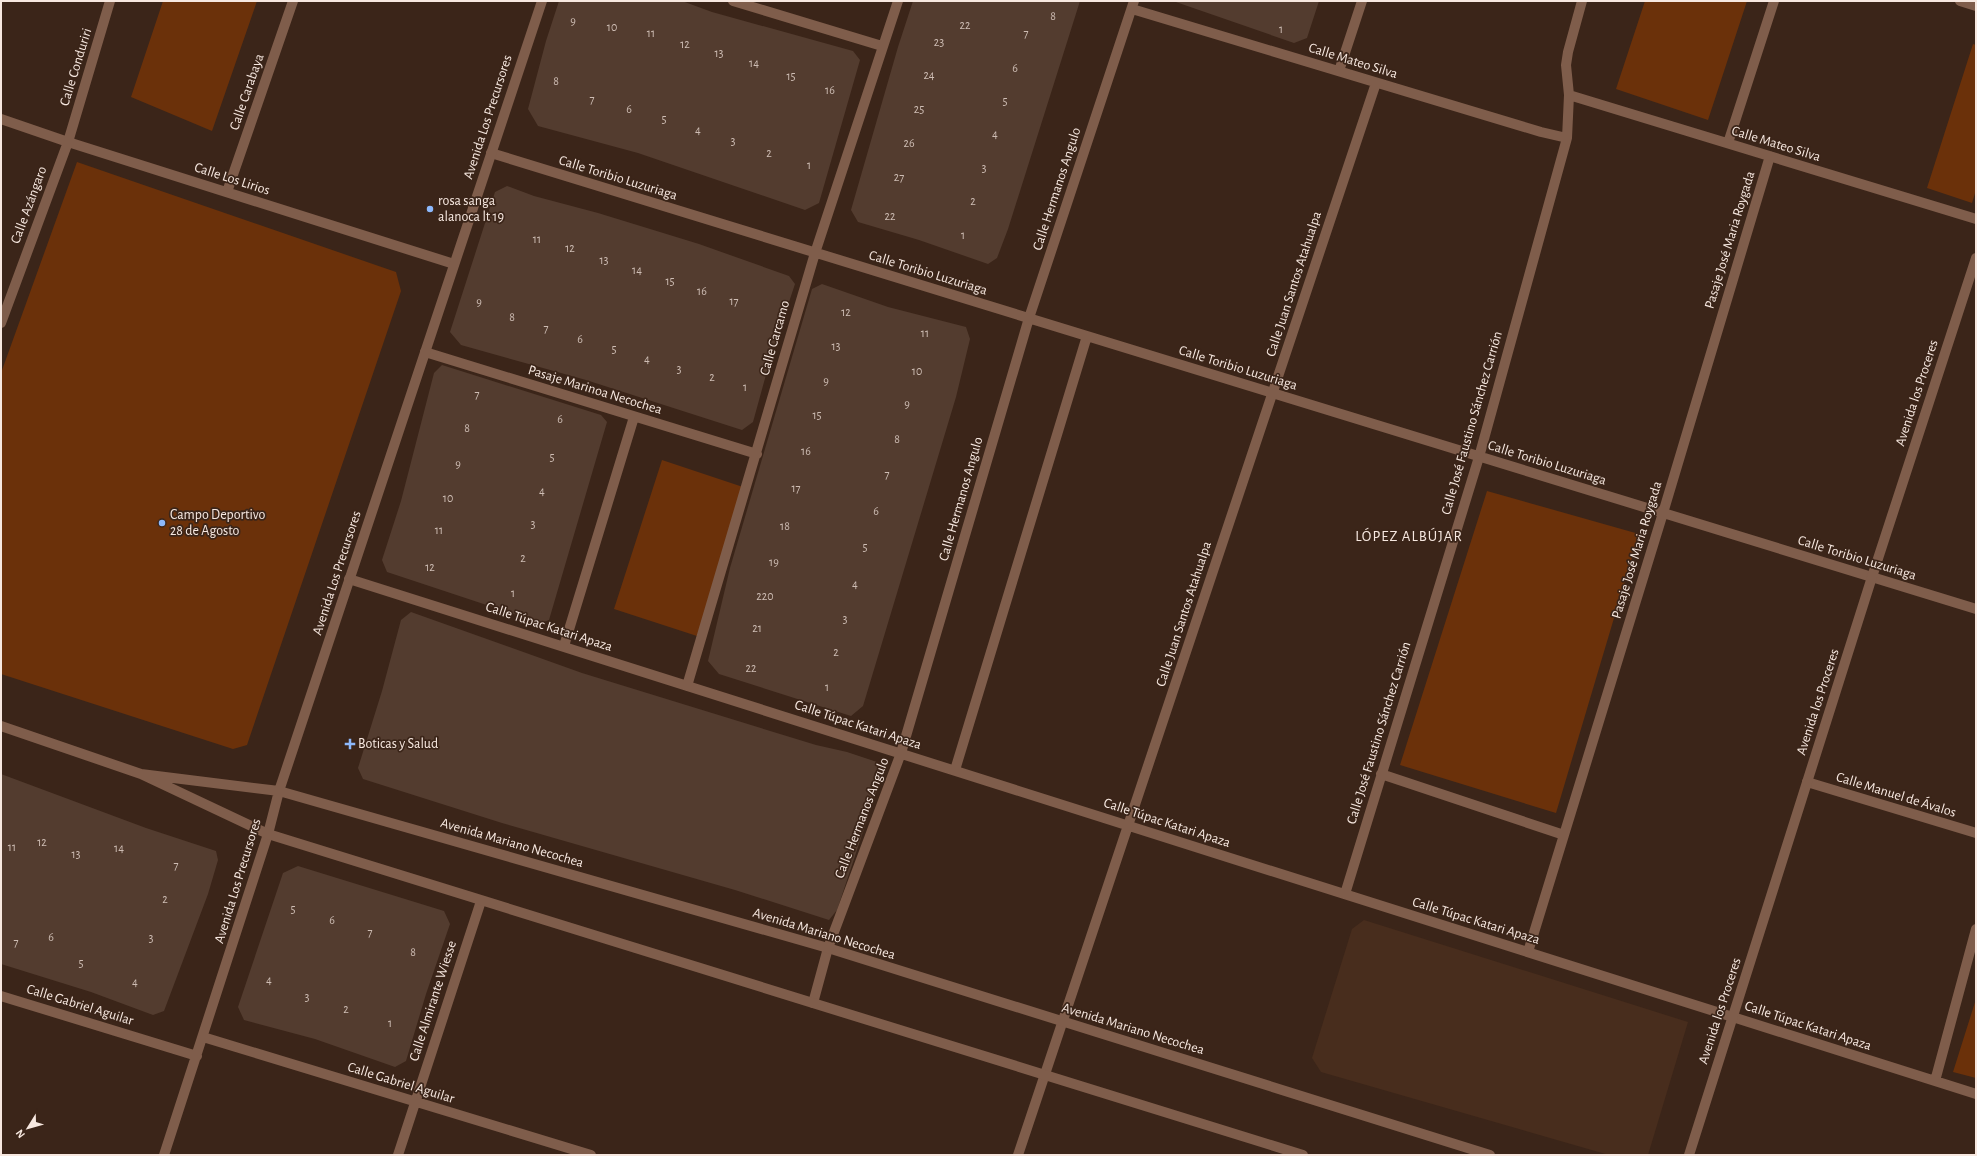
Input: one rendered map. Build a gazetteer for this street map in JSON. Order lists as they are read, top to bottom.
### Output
{
  "streets": {
    "street": [
      "Calle Mateo Silva",
      "Calle Conduriri",
      "Calle Carabaya",
      "Avenida Los Precursores",
      "Calle Toribio Luzuriaga",
      "Calle Los Lirios",
      "Calle Hermanos Angulo",
      "Calle Azángaro",
      "Pasaje José Maria Roygada",
      "Calle Juan Santos Atahualpa",
      "Calle Carcamo",
      "Pasaje Marinoa Necochea",
      "Avenida los Proceres",
      "Calle José Faustino Sánchez Carrión",
      "Calle Túpac Katari Apaza",
      "Calle Manuel de Ávalos",
      "Avenida Mariano Necochea",
      "Calle Almirante Wiesse",
      "Calle Gabriel Aguilar"
    ]
  },
  "crossings": [
    ["Calle Mateo Silva", "Calle Hermanos Angulo"],
    ["Calle Mateo Silva", "Pasaje José Maria Roygada"],
    ["Calle Mateo Silva", "Calle Juan Santos Atahualpa"],
    ["Calle Mateo Silva", "Calle José Faustino Sánchez Carrión"],
    ["Calle Conduriri", "Calle Los Lirios"],
    ["Calle Conduriri", "Calle Azángaro"],
    ["Calle Carabaya", "Calle Los Lirios"],
    ["Avenida Los Precursores", "Calle Toribio Luzuriaga"],
    ["Avenida Los Precursores", "Calle Los Lirios"],
    ["Avenida Los Precursores", "Pasaje Marinoa Necochea"],
    ["Avenida Los Precursores", "Calle Túpac Katari Apaza"],
    ["Avenida Los Precursores", "Avenida Mariano Necochea"],
    ["Avenida Los Precursores", "Calle Gabriel Aguilar"],
    ["Calle Toribio Luzuriaga", "Calle Hermanos Angulo"],
    ["Calle Toribio Luzuriaga", "Pasaje José Maria Roygada"],
    ["Calle Toribio Luzuriaga", "Calle Juan Santos Atahualpa"],
    ["Calle Toribio Luzuriaga", "Calle Carcamo"],
    ["Calle Toribio Luzuriaga", "Avenida los Proceres"],
    ["Calle Toribio Luzuriaga", "Calle José Faustino Sánchez Carrión"],
    ["Calle Los Lirios", "Calle Azángaro"],
    ["Calle Hermanos Angulo", "Calle Túpac Katari Apaza"],
    ["Calle Hermanos Angulo", "Avenida Mariano Necochea"],
    ["Pasaje José Maria Roygada", "Calle Túpac Katari Apaza"],
    ["Calle Juan Santos Atahualpa", "Calle Túpac Katari Apaza"],
    ["Calle Juan Santos Atahualpa", "Avenida Mariano Necochea"],
    ["Calle Carcamo", "Pasaje Marinoa Necochea"],
    ["Calle Carcamo", "Calle Túpac Katari Apaza"],
    ["Avenida los Proceres", "Calle Túpac Katari Apaza"],
    ["Avenida los Proceres", "Calle Manuel de Ávalos"],
    ["Calle José Faustino Sánchez Carrión", "Calle Túpac Katari Apaza"],
    ["Avenida Mariano Necochea", "Calle Almirante Wiesse"],
    ["Calle Almirante Wiesse", "Calle Gabriel Aguilar"]
  ],
  "districts": ["LÓPEZ ALBÚJAR"],
  "places": {
    "other": ["rosa sanga alanoca lt 19", "Campo Deportivo 28 de Agosto"],
    "health": ["Boticas y Salud"]
  },
  "house_numbers": [
    "8",
    "9",
    "22",
    "10",
    "1",
    "11",
    "7",
    "23",
    "12",
    "13",
    "14",
    "6",
    "24",
    "15",
    "8",
    "16",
    "7",
    "5",
    "6",
    "25",
    "5",
    "4",
    "4",
    "3",
    "26",
    "2",
    "1",
    "3",
    "27",
    "2",
    "22",
    "1",
    "11",
    "12",
    "13",
    "14",
    "15",
    "16",
    "17",
    "9",
    "12",
    "8",
    "7",
    "11",
    "6",
    "13",
    "5",
    "4",
    "3",
    "10",
    "2",
    "9",
    "1",
    "7",
    "9",
    "15",
    "6",
    "8",
    "8",
    "16",
    "5",
    "9",
    "7",
    "17",
    "4",
    "10",
    "6",
    "3",
    "18",
    "11",
    "5",
    "2",
    "19",
    "12",
    "4",
    "1",
    "220",
    "3",
    "21",
    "2",
    "22",
    "1",
    "12",
    "11",
    "14",
    "13",
    "7",
    "2",
    "5",
    "6",
    "7",
    "6",
    "3",
    "7",
    "8",
    "5",
    "4",
    "4",
    "3",
    "2",
    "1"
  ],
  "north": "bottom left"
}
